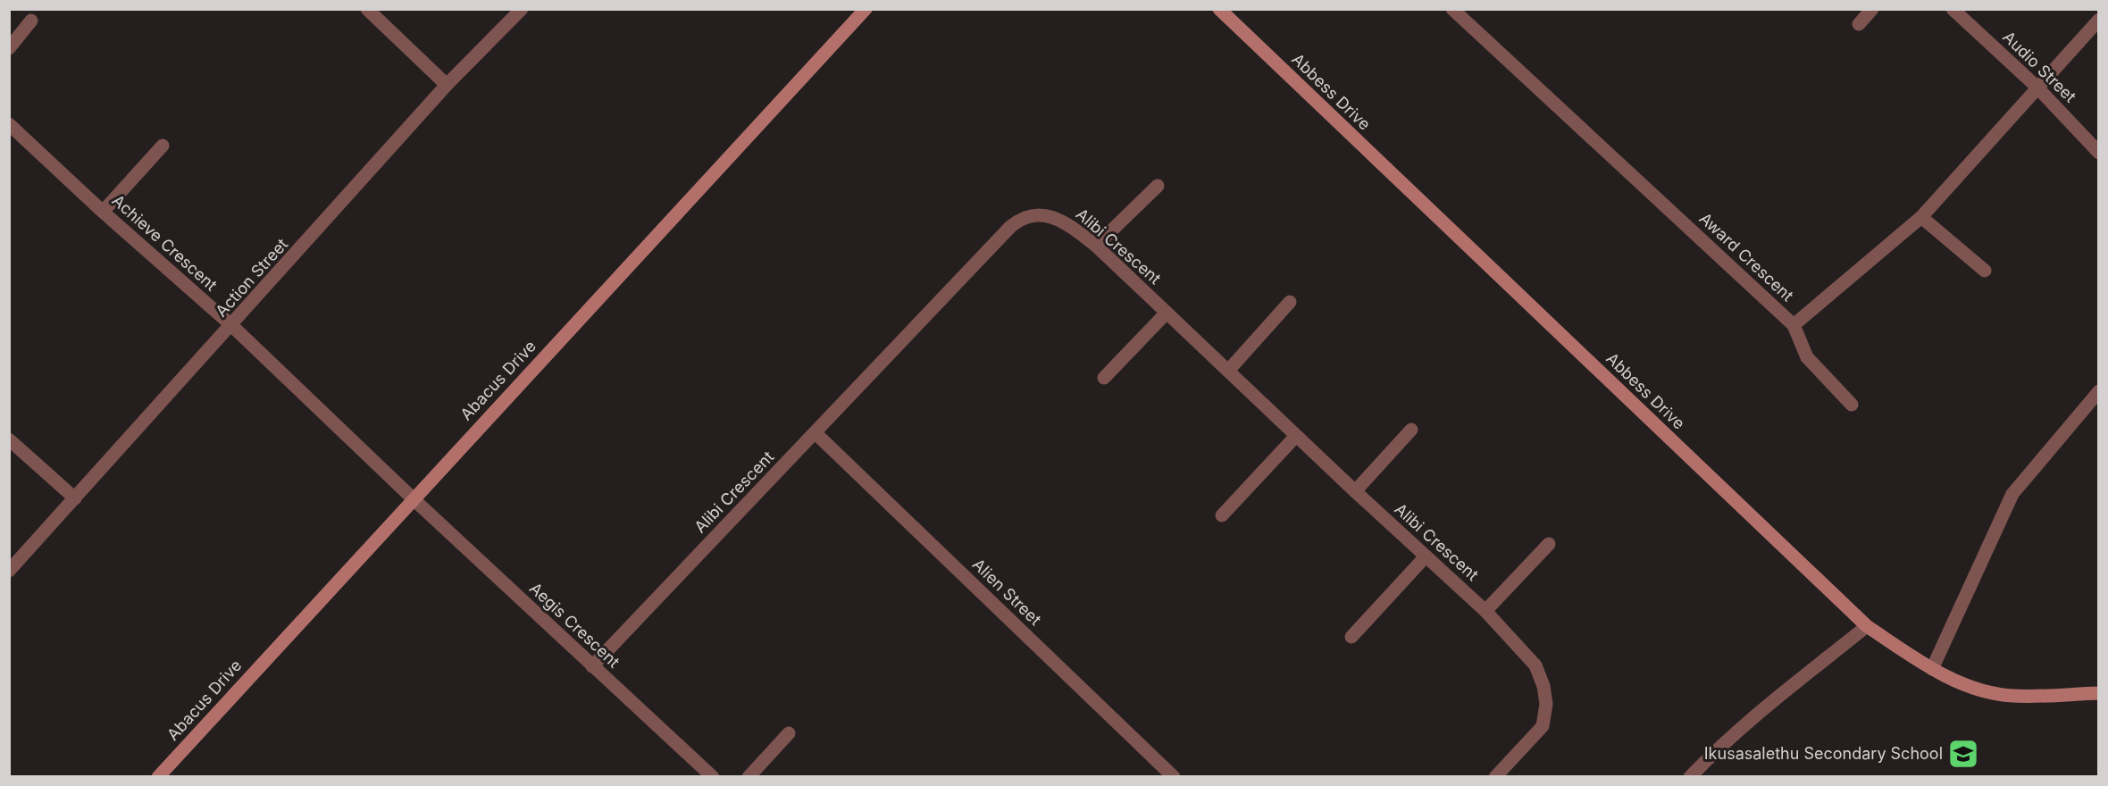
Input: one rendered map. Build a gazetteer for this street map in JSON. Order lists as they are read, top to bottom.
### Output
{
  "streets": {
    "street": [
      "Audio Street",
      "Abbess Drive",
      "Achieve Crescent",
      "Alibi Crescent",
      "Award Crescent",
      "Action Street",
      "Abacus Drive",
      "Alien Street",
      "Aegis Crescent"
    ]
  },
  "crossings": [
    ["Audio Street", "Award Crescent"],
    ["Achieve Crescent", "Action Street"],
    ["Achieve Crescent", "Abacus Drive"],
    ["Achieve Crescent", "Aegis Crescent"],
    ["Alibi Crescent", "Alien Street"],
    ["Alibi Crescent", "Aegis Crescent"],
    ["Abacus Drive", "Aegis Crescent"]
  ],
  "places": {
    "school or university": ["Ikusasalethu Secondary School"]
  }
}
